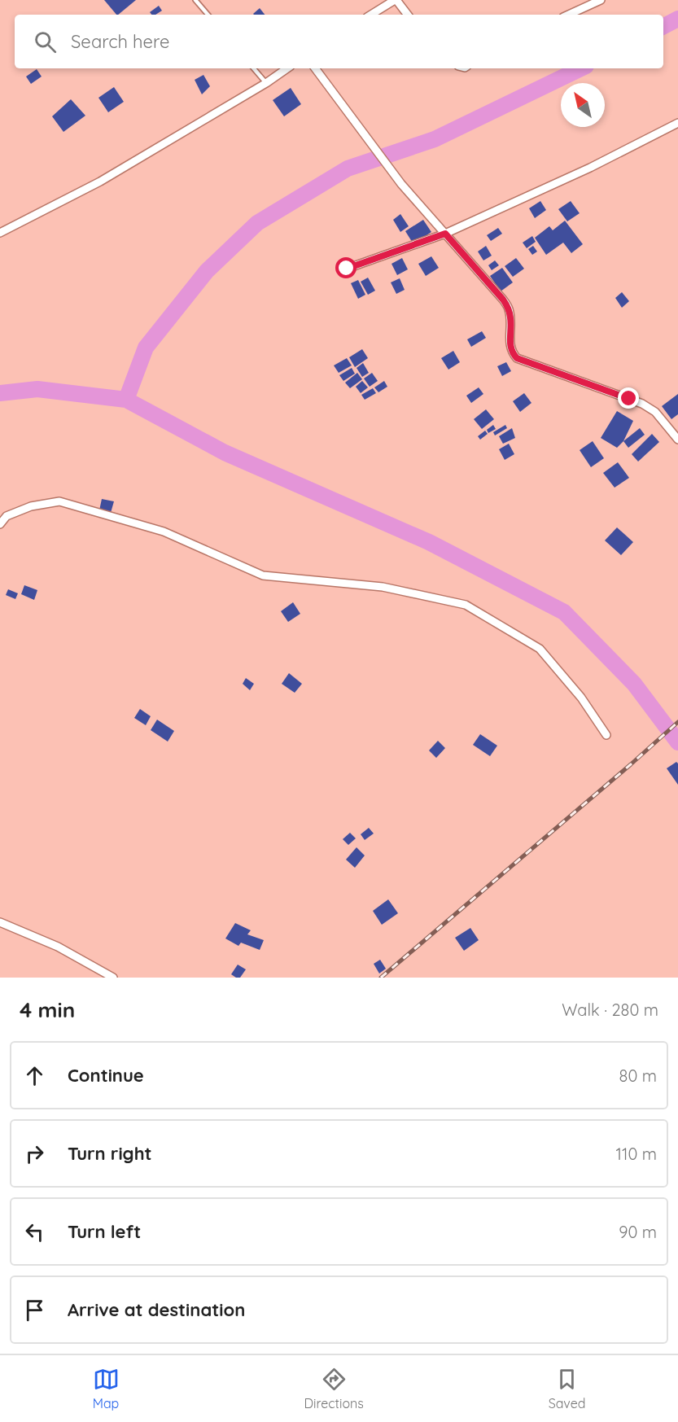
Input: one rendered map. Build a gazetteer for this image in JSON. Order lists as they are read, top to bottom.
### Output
{
  "north": "top left",
  "page": {
    "search": "Search here",
    "heading": ["4 min", "Walk · 280 m"],
    "list": [
      ["Continue", "80 m"],
      ["Turn right", "110 m"],
      ["Turn left", "90 m"],
      "Arrive at destination"
    ],
    "nav": ["Map", "Directions", "Saved"]
  }
}
